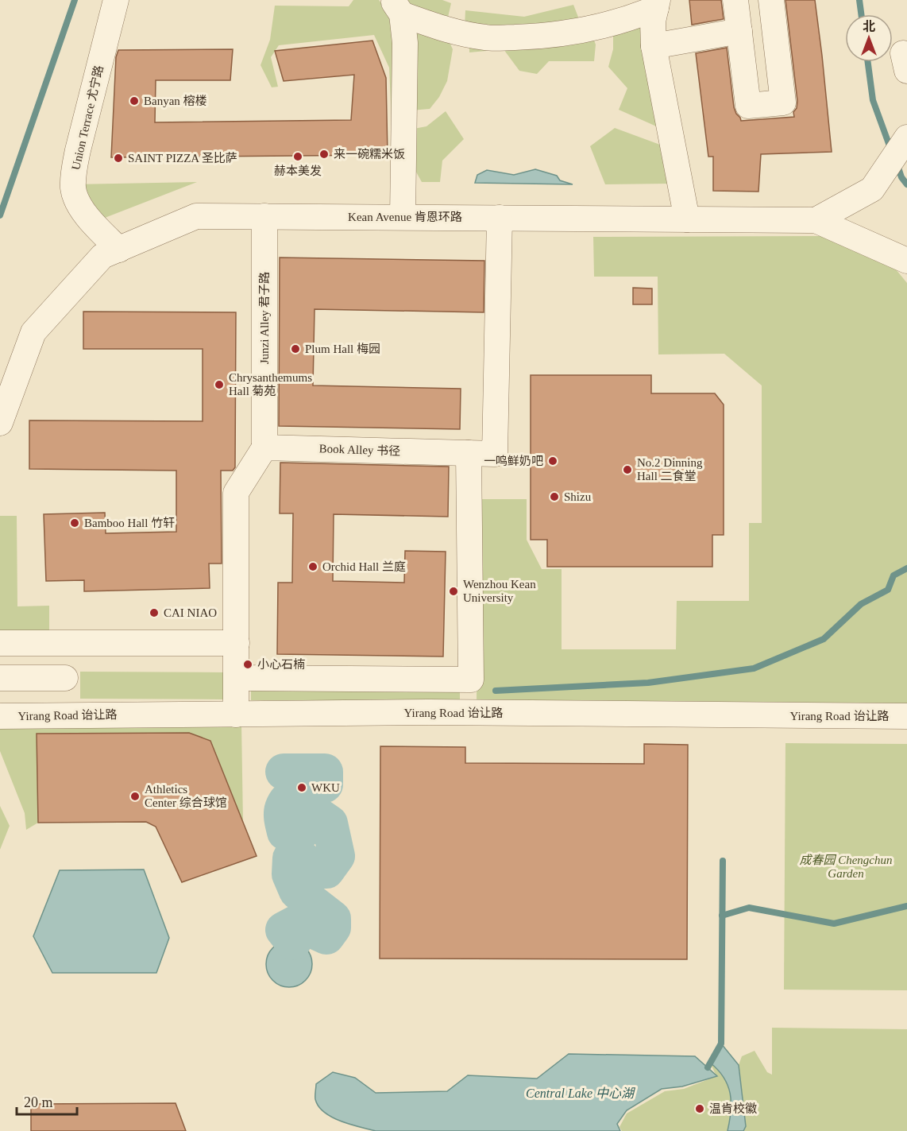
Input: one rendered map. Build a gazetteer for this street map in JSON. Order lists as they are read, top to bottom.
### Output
{
  "streets": {
    "street": [
      "Union Terrace 尤宁路",
      "Kean Avenue 肯恩环路",
      "Junzi Alley 君子路",
      "Book Alley 书径",
      "Yirang Road 诒让路"
    ]
  },
  "crossings": [
    ["Union Terrace 尤宁路", "Kean Avenue 肯恩环路"],
    ["Kean Avenue 肯恩环路", "Junzi Alley 君子路"],
    ["Kean Avenue 肯恩环路", "Book Alley 书径"],
    ["Junzi Alley 君子路", "Book Alley 书径"]
  ],
  "water": ["Central Lake 中心湖"],
  "parks": ["成春园 Chengchun Garden"],
  "places": [
    "Banyan 榕楼",
    "来一碗糯米饭",
    "赫本美发",
    "SAINT PIZZA 圣比萨",
    "Plum Hall 梅园",
    "Chrysanthemums Hall 菊苑",
    "一鸣鲜奶吧",
    "No.2 Dinning Hall 二食堂",
    "Shizu",
    "Bamboo Hall 竹轩",
    "Orchid Hall 兰庭",
    "Wenzhou Kean University",
    "CAI NIAO",
    "小心石楠",
    "WKU",
    "Athletics Center 综合球馆",
    "温肯校徽"
  ],
  "scale_bar": "20 m",
  "north": "top"
}
